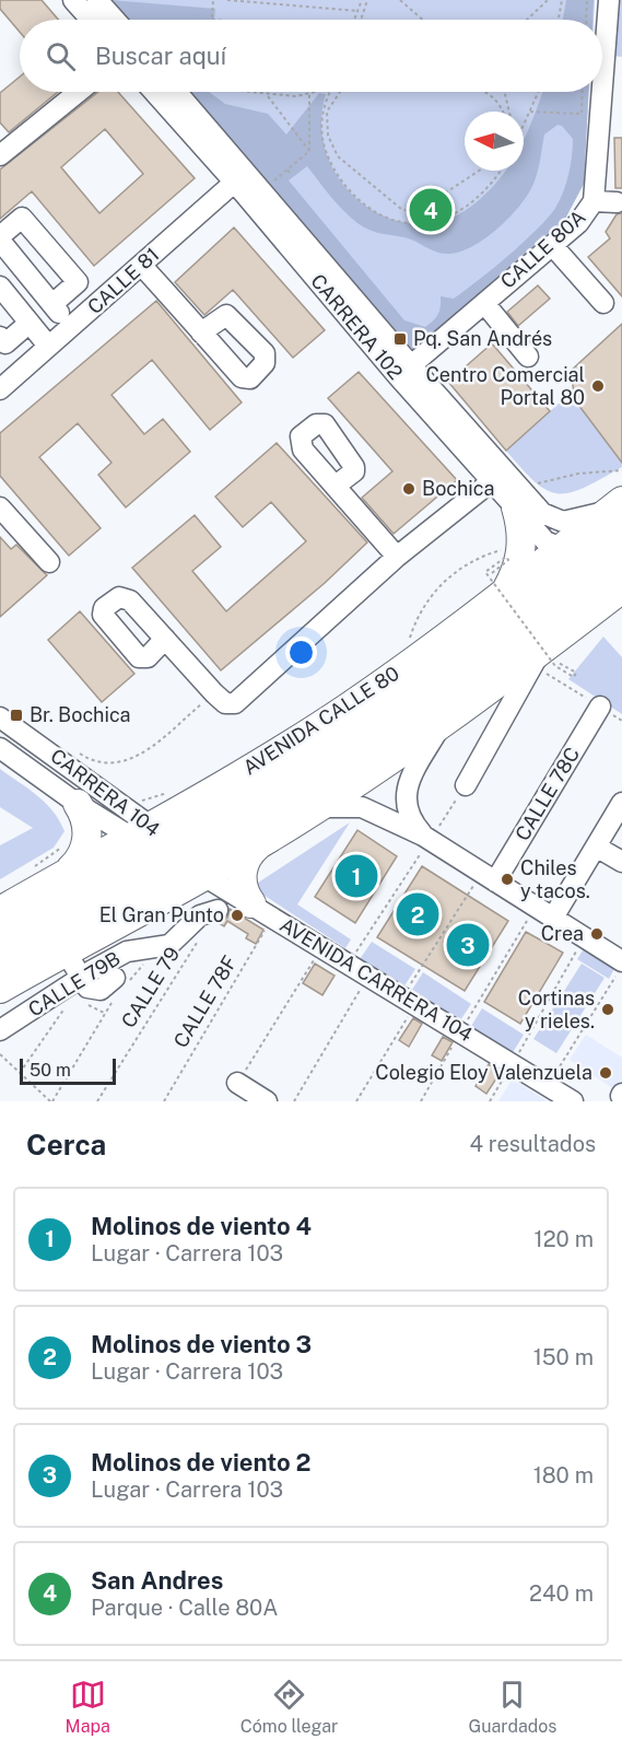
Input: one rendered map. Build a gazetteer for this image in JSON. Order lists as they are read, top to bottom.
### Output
{
  "streets": {
    "highway": ["AVENIDA CALLE 80"],
    "street": [
      "CALLE 80A",
      "CALLE 81",
      "CARRERA 102",
      "CARRERA 104",
      "CALLE 78C",
      "AVENIDA CARRERA 104",
      "CALLE 79B"
    ],
    "path": ["CALLE 79", "CALLE 78F"]
  },
  "crossings": [
    ["CALLE 80A", "CARRERA 102"],
    ["CALLE 81", "CARRERA 102"],
    ["CARRERA 102", "AVENIDA CALLE 80"],
    ["AVENIDA CALLE 80", "CARRERA 104"],
    ["AVENIDA CALLE 80", "AVENIDA CARRERA 104"],
    ["CARRERA 104", "AVENIDA CARRERA 104"],
    ["AVENIDA CARRERA 104", "CALLE 78F"]
  ],
  "places": {
    "transit": ["Pq. San Andrés", "Br. Bochica"],
    "other": [
      "Centro Comercial Portal 80",
      "Bochica",
      "Chiles y tacos.",
      "El Gran Punto",
      "Crea",
      "Cortinas y rieles.",
      "Colegio Eloy Valenzuela"
    ]
  },
  "scale_bar": "50 m",
  "north": "left",
  "page": {
    "search": "Buscar aquí",
    "pins": [
      "4",
      "1",
      "2",
      "3"
    ],
    "scale": "50 m",
    "heading": ["Cerca", "4 resultados"],
    "list": [
      {
        "mark": "1",
        "name": "Molinos de viento 4",
        "note": "Lugar · Carrera 103",
        "value": "120 m"
      },
      {
        "mark": "2",
        "name": "Molinos de viento 3",
        "note": "Lugar · Carrera 103",
        "value": "150 m"
      },
      {
        "mark": "3",
        "name": "Molinos de viento 2",
        "note": "Lugar · Carrera 103",
        "value": "180 m"
      },
      {
        "mark": "4",
        "name": "San Andres",
        "note": "Parque · Calle 80A",
        "value": "240 m"
      }
    ],
    "nav": ["Mapa", "Cómo llegar", "Guardados"]
  }
}
